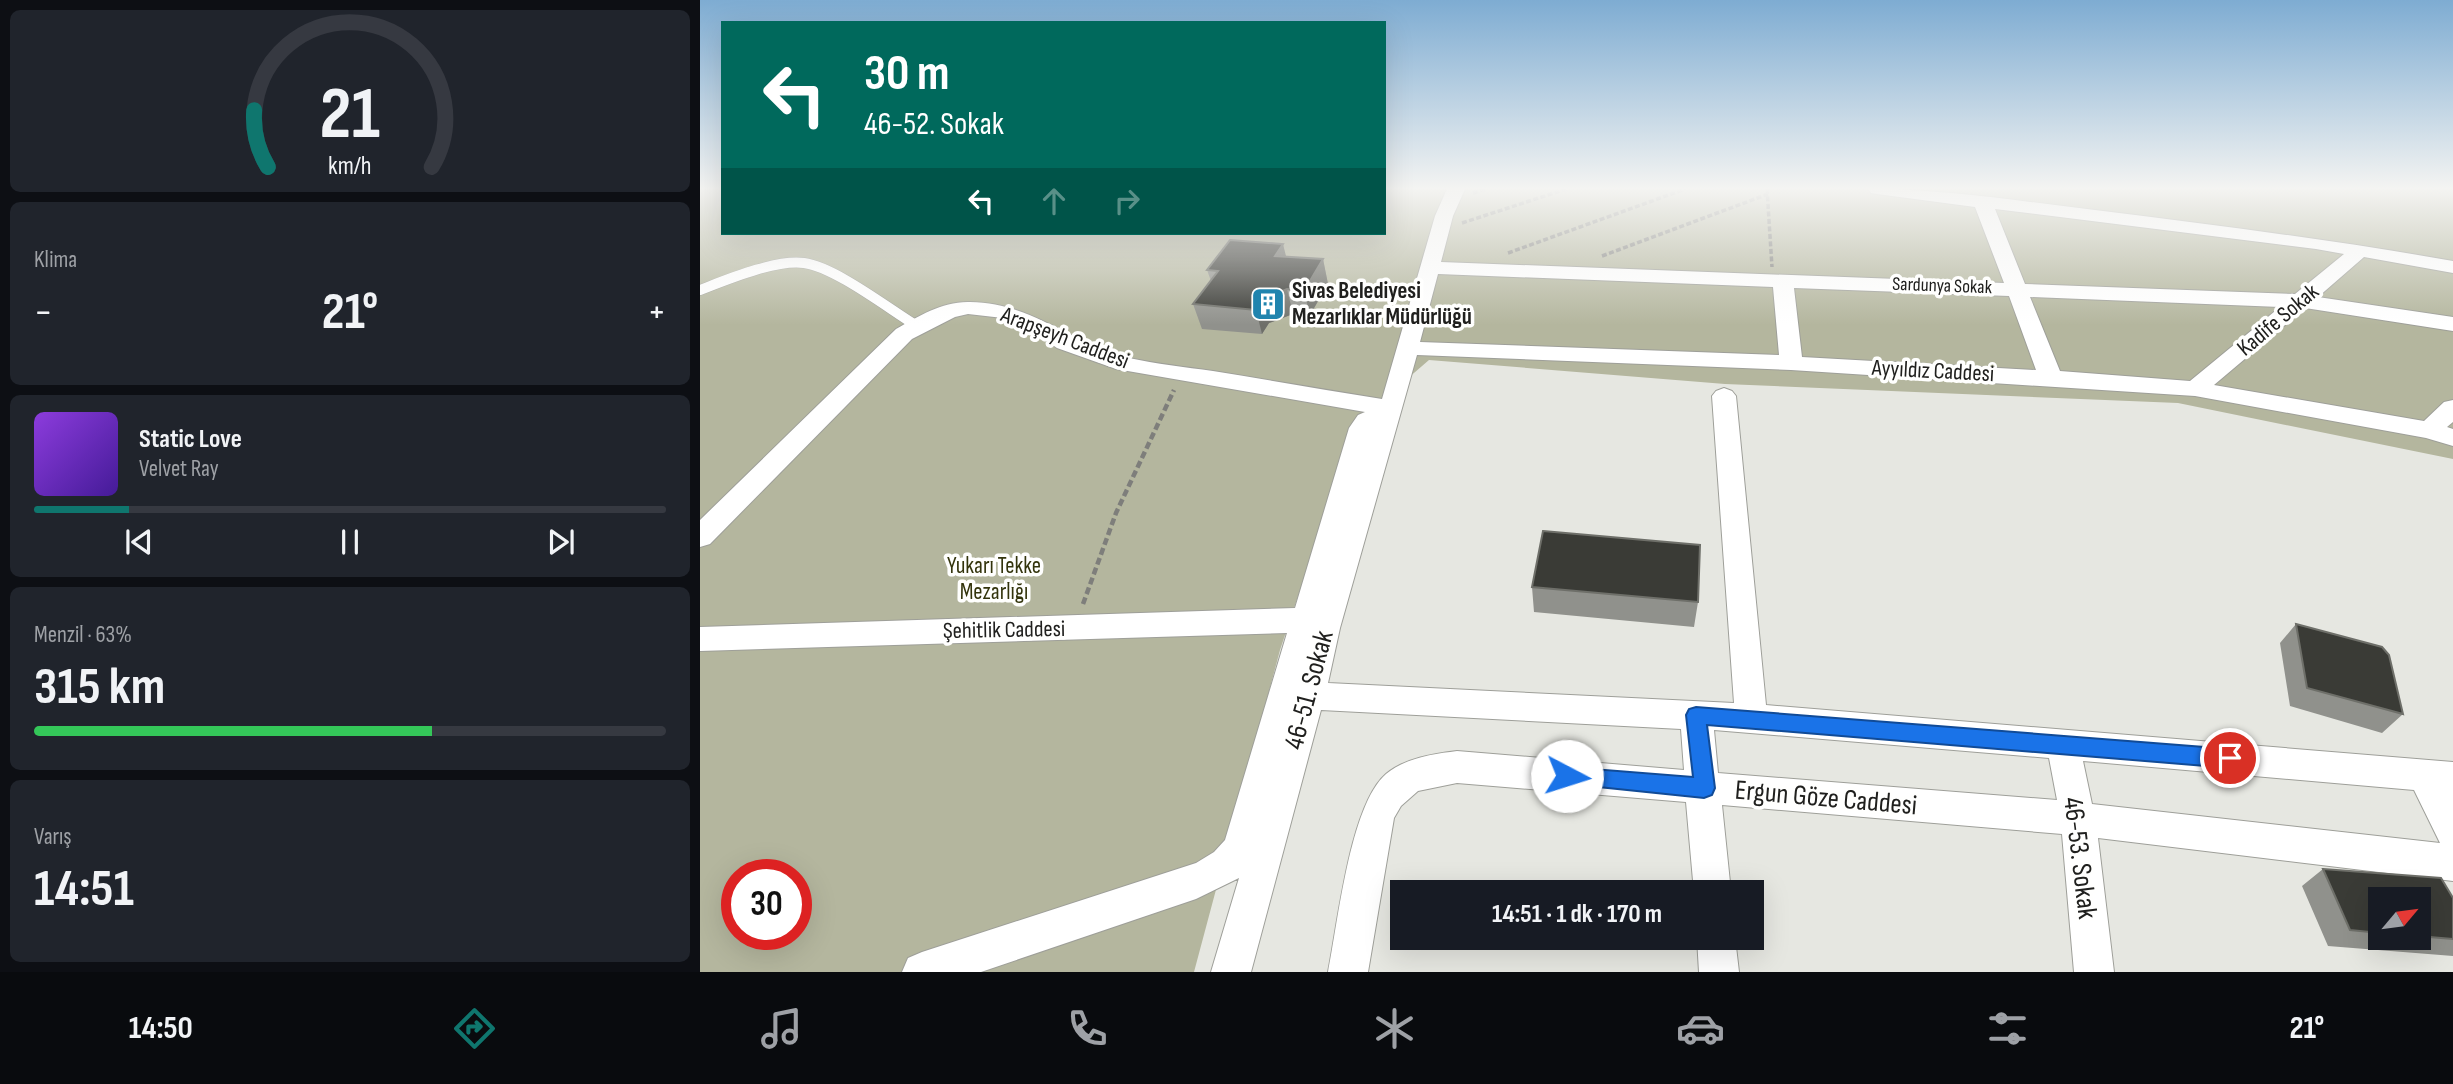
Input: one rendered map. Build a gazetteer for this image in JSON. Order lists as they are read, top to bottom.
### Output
{
  "streets": {
    "street": [
      "Sardunya Sokak",
      "Kadife Sokak",
      "Arapşeyh Caddesi",
      "Ayyıldız Caddesi",
      "Şehitlik Caddesi",
      "46-51. Sokak",
      "Ergun Göze Caddesi",
      "46-53. Sokak"
    ]
  },
  "crossings": [
    ["Sardunya Sokak", "Kadife Sokak"],
    ["Sardunya Sokak", "46-51. Sokak"],
    ["Kadife Sokak", "Ayyıldız Caddesi"],
    ["Arapşeyh Caddesi", "46-51. Sokak"],
    ["Ayyıldız Caddesi", "46-51. Sokak"],
    ["Şehitlik Caddesi", "46-51. Sokak"],
    ["Ergun Göze Caddesi", "46-53. Sokak"]
  ],
  "parks": ["Yukarı Tekke Mezarlığı"],
  "places": {
    "building": ["Sivas Belediyesi Mezarlıklar Müdürlüğü"]
  },
  "north": "top right",
  "page": {
    "turn": ["30 m", "46-52. Sokak"],
    "tile": [
      "Klima",
      ["Menzil · 63%", "315 km"],
      ["Varış", "14:51"]
    ],
    "heat": ["−", "21°", "+"],
    "song": ["Static Love", "Velvet Ray"],
    "limit": "30",
    "trip": "14:51 · 1 dk · 170 m",
    "tabs": ["14:50", "21°"],
    "gauge": ["21", "km/h"]
  }
}
